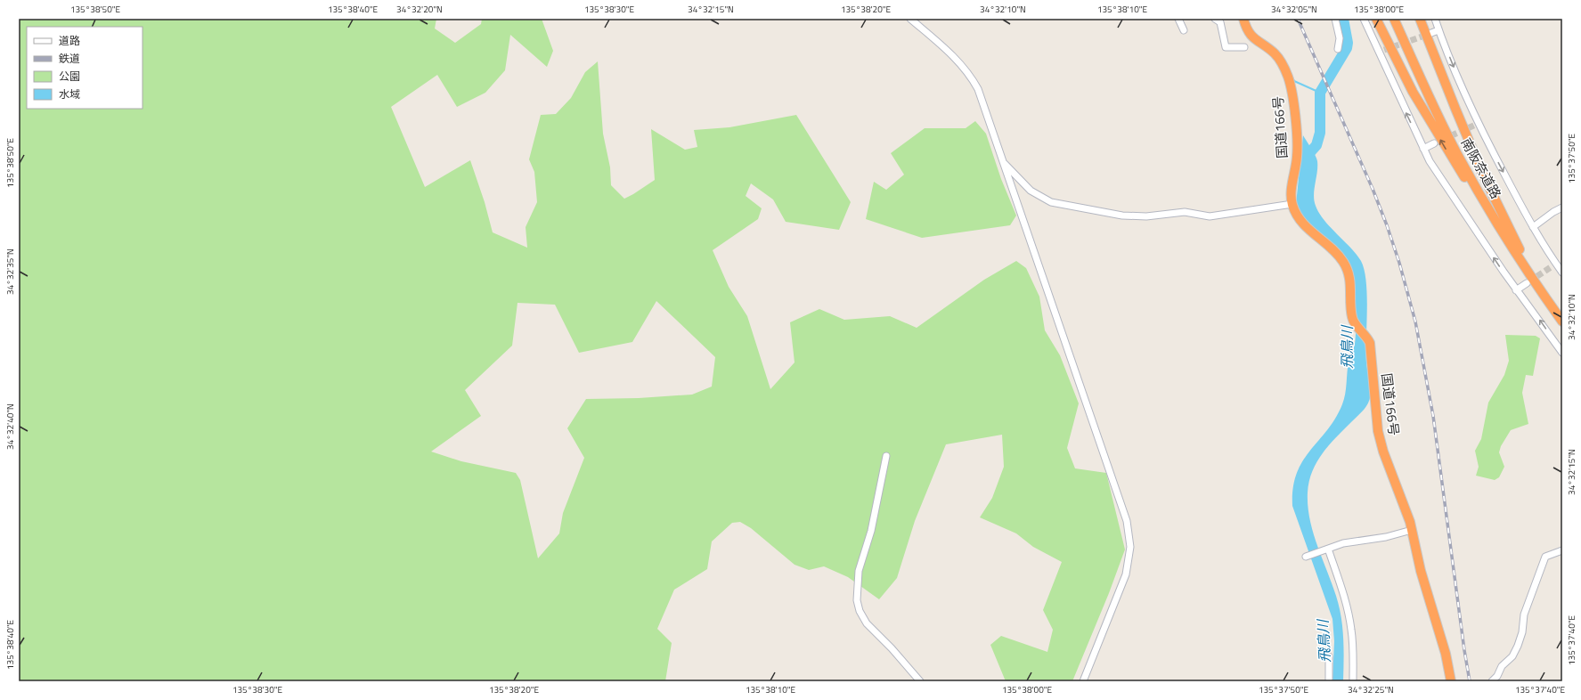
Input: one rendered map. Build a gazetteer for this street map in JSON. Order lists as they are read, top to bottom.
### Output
{
  "streets": {
    "highway": ["国道166号", "南阪奈道路"]
  },
  "water": ["飛鳥川"],
  "legend": [
    "道路",
    "鉄道",
    "公園",
    "水域"
  ],
  "coordinates": [
    "135°38'50\"E",
    "135°38'40\"E",
    "34°32'20\"N",
    "135°38'30\"E",
    "34°32'15\"N",
    "135°38'20\"E",
    "34°32'10\"N",
    "135°38'10\"E",
    "34°32'05\"N",
    "135°38'00\"E",
    "135°37'50\"E",
    "34°32'35\"N",
    "34°32'40\"N",
    "135°37'40\"E",
    "34°32'25\"N"
  ]
}
